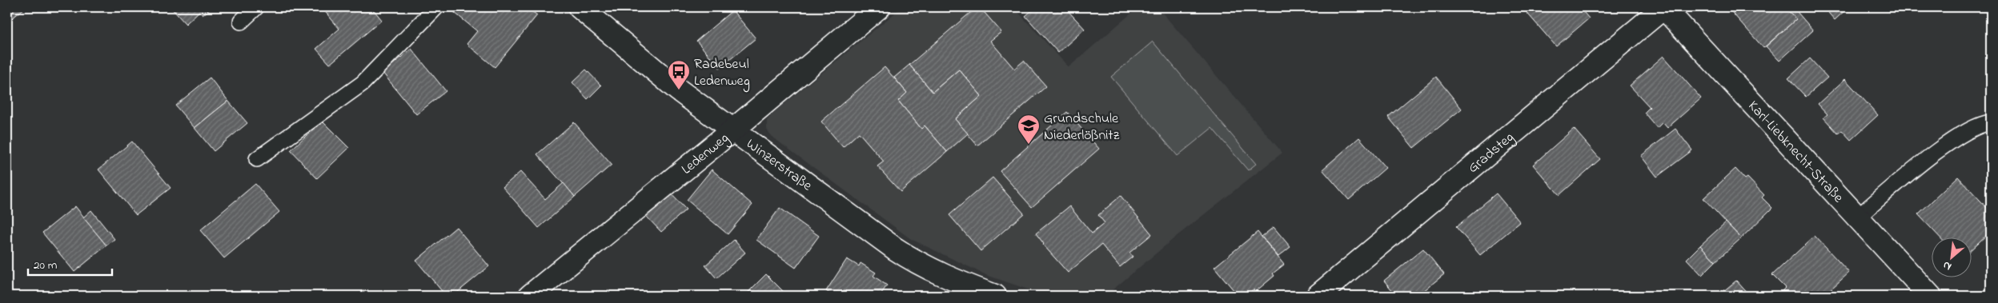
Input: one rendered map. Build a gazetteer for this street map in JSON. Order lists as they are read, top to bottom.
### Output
{
  "streets": {
    "street": [
      "Gradsteg",
      "Karl-Liebknecht-Straße",
      "Ledenweg",
      "Winzerstraße"
    ]
  },
  "crossings": [
    ["Gradsteg", "Karl-Liebknecht-Straße"],
    ["Ledenweg", "Winzerstraße"]
  ],
  "places": {
    "bus stop": ["Radebeul Ledenweg"],
    "school or university": ["Grundschule Niederlößnitz"]
  },
  "scale_bar": "20 m",
  "north": "bottom left"
}
